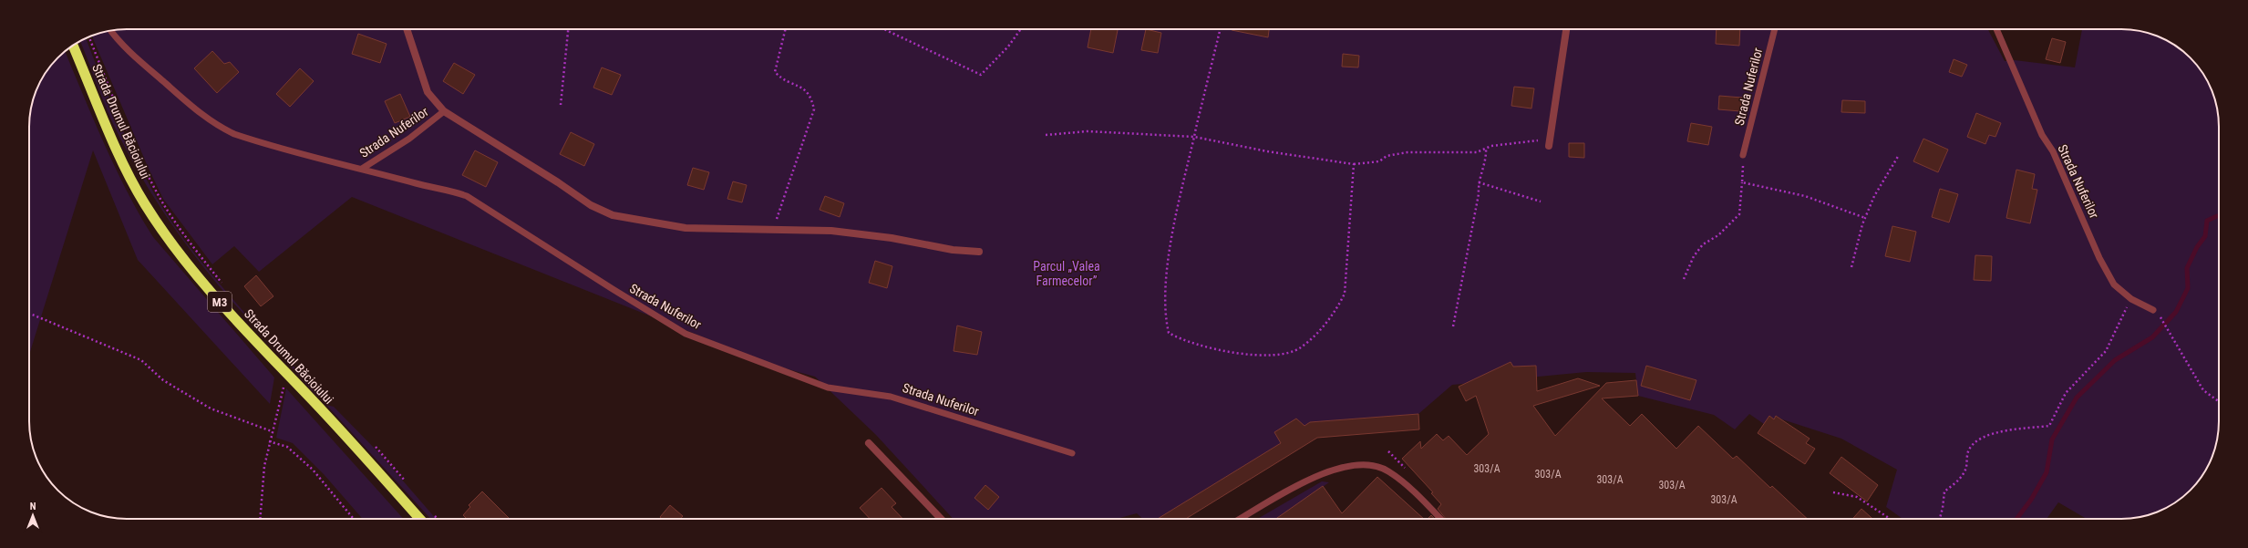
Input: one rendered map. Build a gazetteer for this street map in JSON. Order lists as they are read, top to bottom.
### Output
{
  "streets": {
    "highway": ["Strada Drumul Băcioiului", "M3"],
    "street": ["Strada Nuferilor"]
  },
  "parks": ["Parcul „Valea Farmecelor”"],
  "house_numbers": [
    "303/A",
    "303/A",
    "303/A",
    "303/A",
    "303/A"
  ],
  "north": "top"
}
